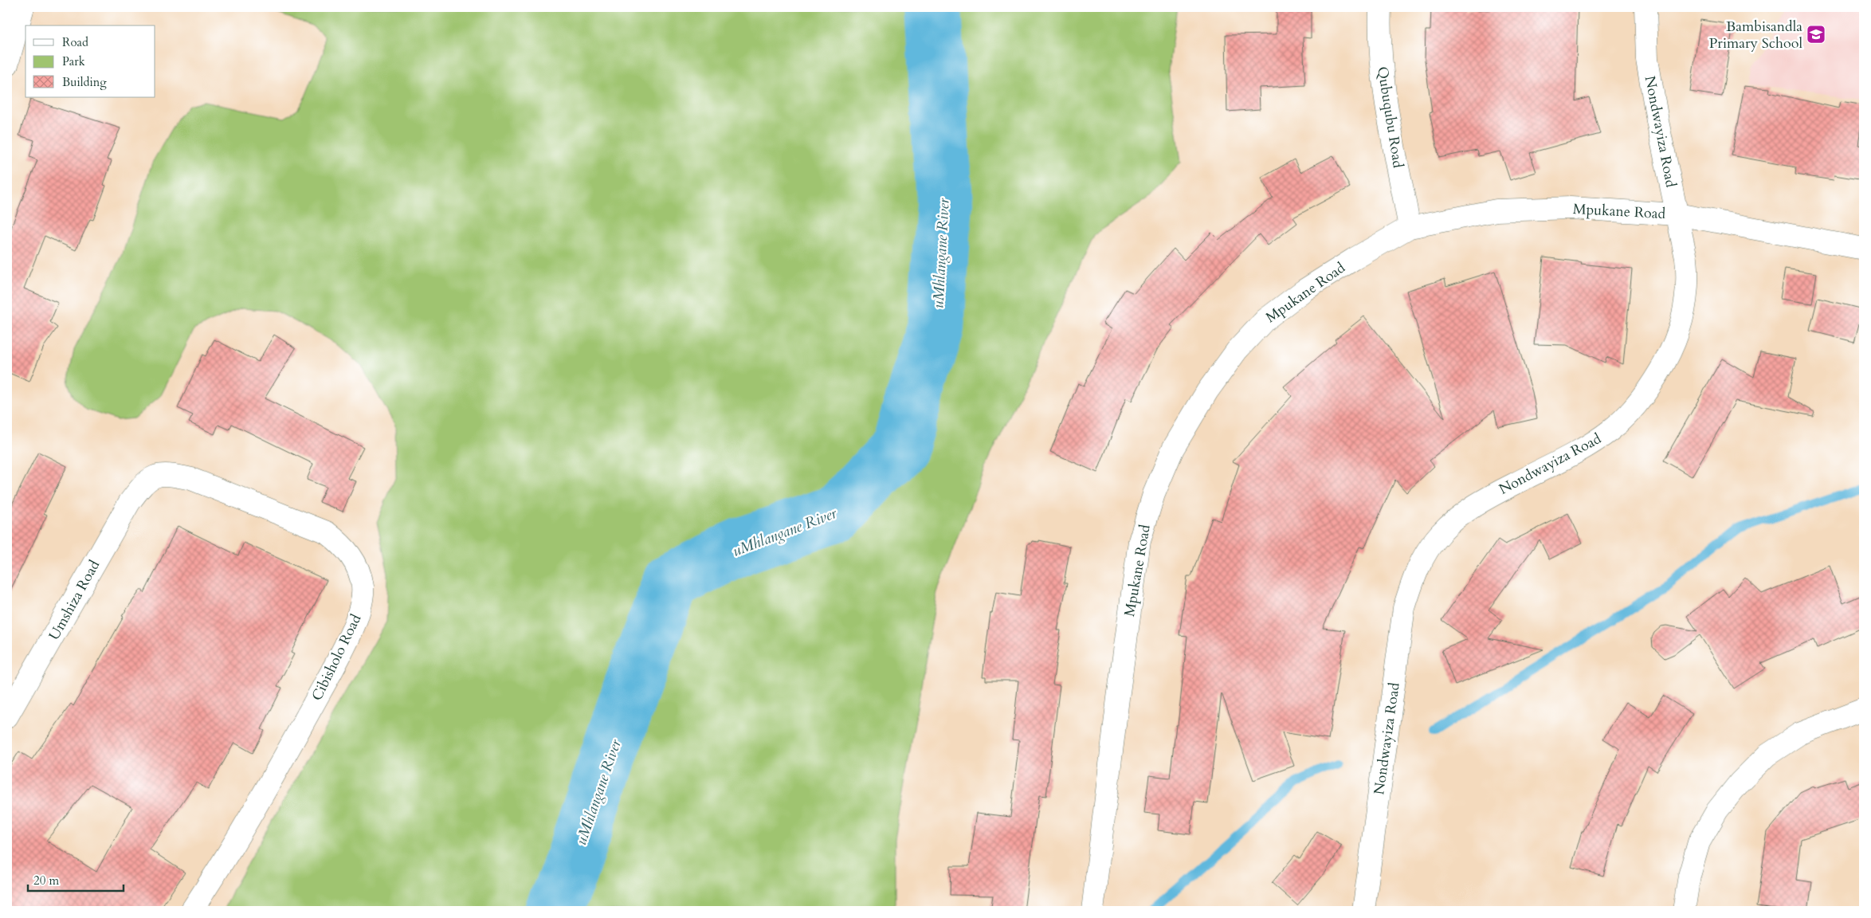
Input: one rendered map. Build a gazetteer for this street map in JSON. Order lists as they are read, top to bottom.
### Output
{
  "streets": {
    "street": [
      "Qubuqubu Road",
      "Nondwayiza Road",
      "Mpukane Road",
      "Umshiza Road",
      "Cibisholo Road"
    ]
  },
  "crossings": [
    ["Qubuqubu Road", "Mpukane Road"],
    ["Nondwayiza Road", "Mpukane Road"],
    ["Umshiza Road", "Cibisholo Road"]
  ],
  "water": ["uMhlangane River"],
  "places": {
    "school or university": ["Bambisandla Primary School"]
  },
  "legend": ["Road", "Park", "Building"],
  "scale_bar": "20 m"
}
